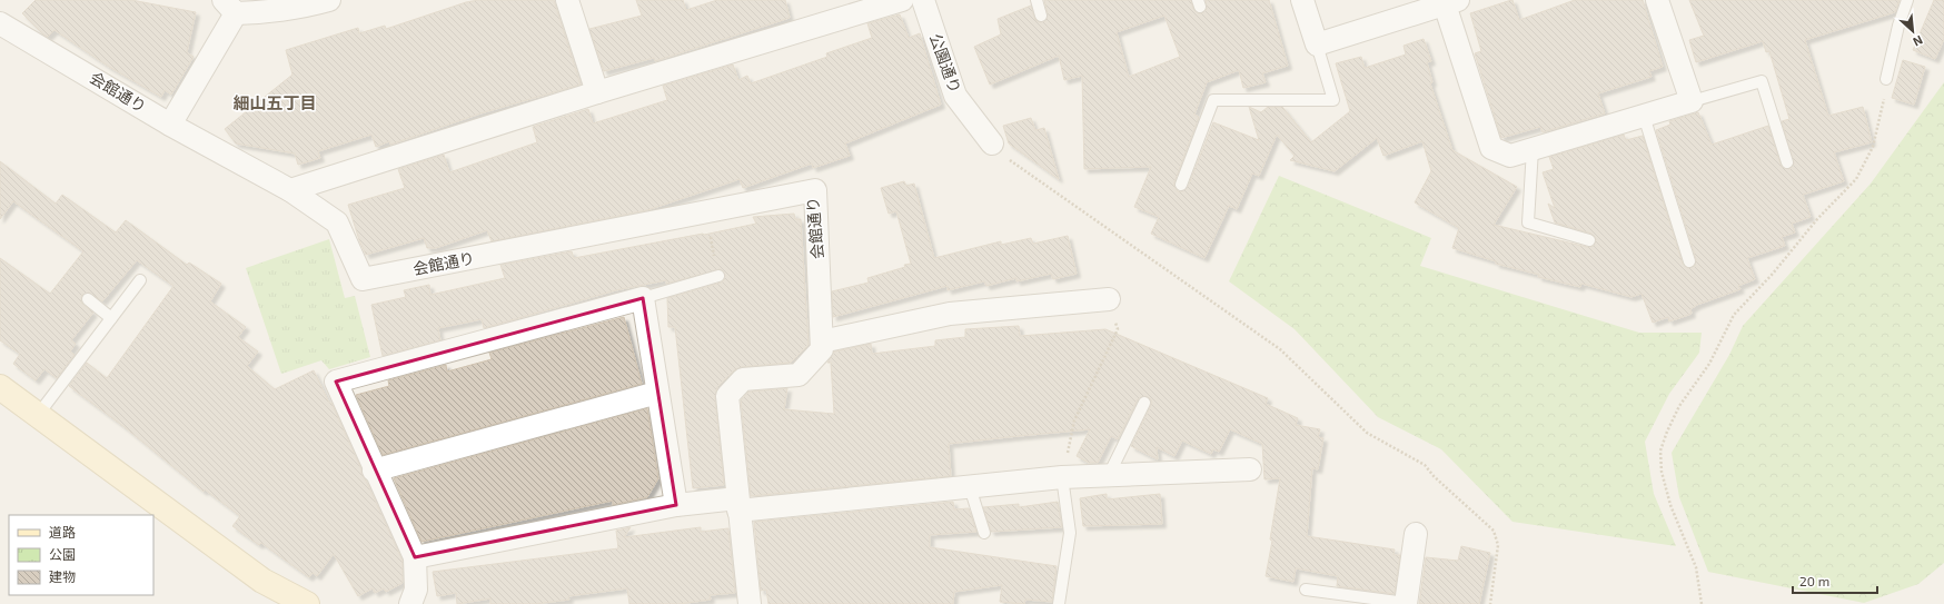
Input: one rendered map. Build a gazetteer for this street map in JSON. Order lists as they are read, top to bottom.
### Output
{
  "streets": {
    "street": ["公園通り", "会館通り"]
  },
  "districts": ["細山五丁目"],
  "legend": ["道路", "公園", "建物"],
  "scale_bar": "20 m",
  "north": "bottom right"
}
